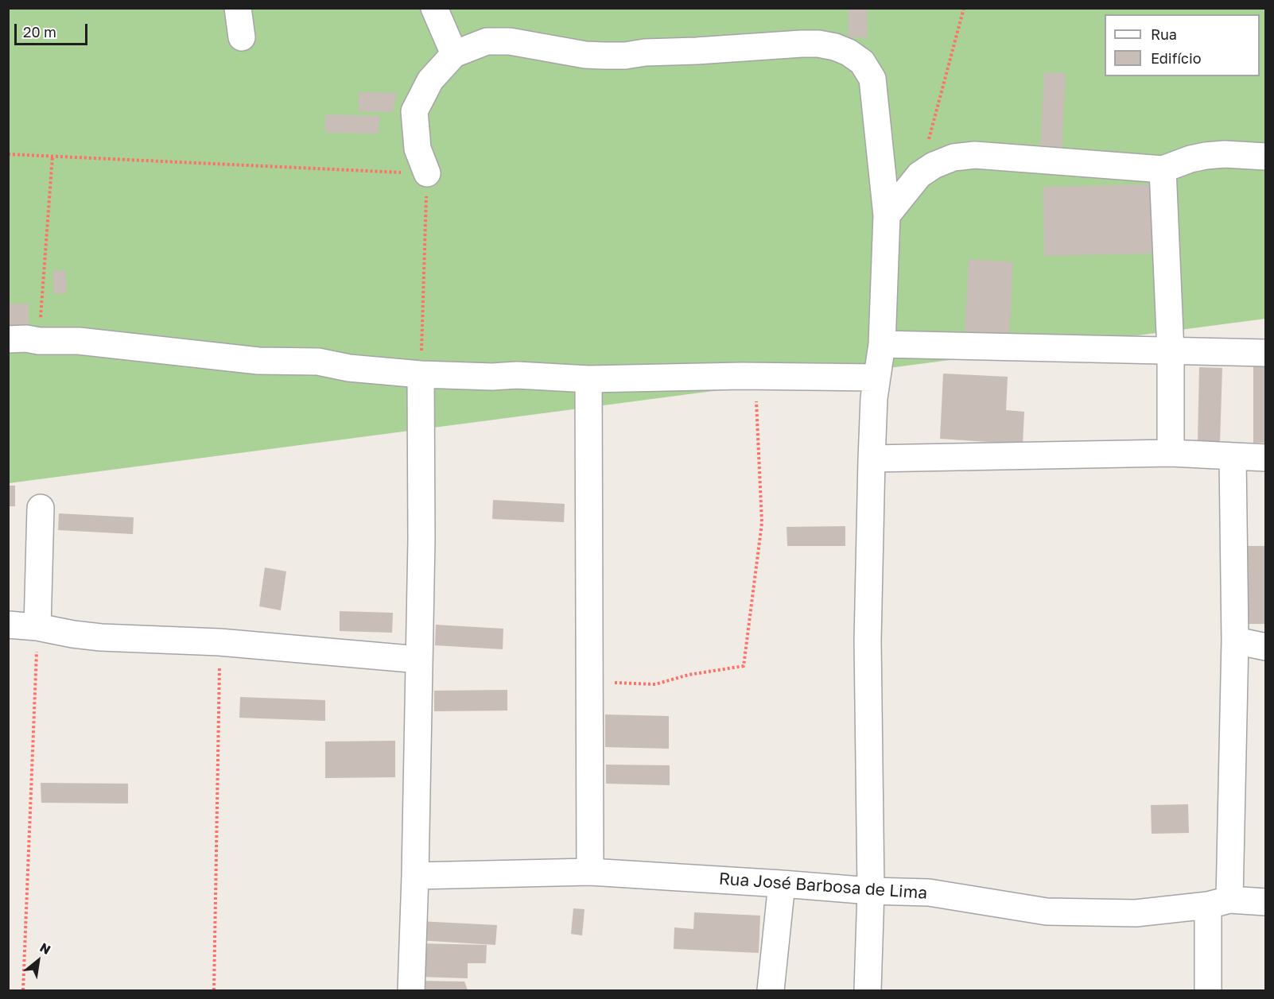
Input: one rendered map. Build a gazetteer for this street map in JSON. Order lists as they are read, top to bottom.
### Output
{
  "streets": {
    "street": ["Rua José Barbosa de Lima"]
  },
  "legend": ["Rua", "Edifício"],
  "scale_bar": "20 m",
  "north": "top right"
}
